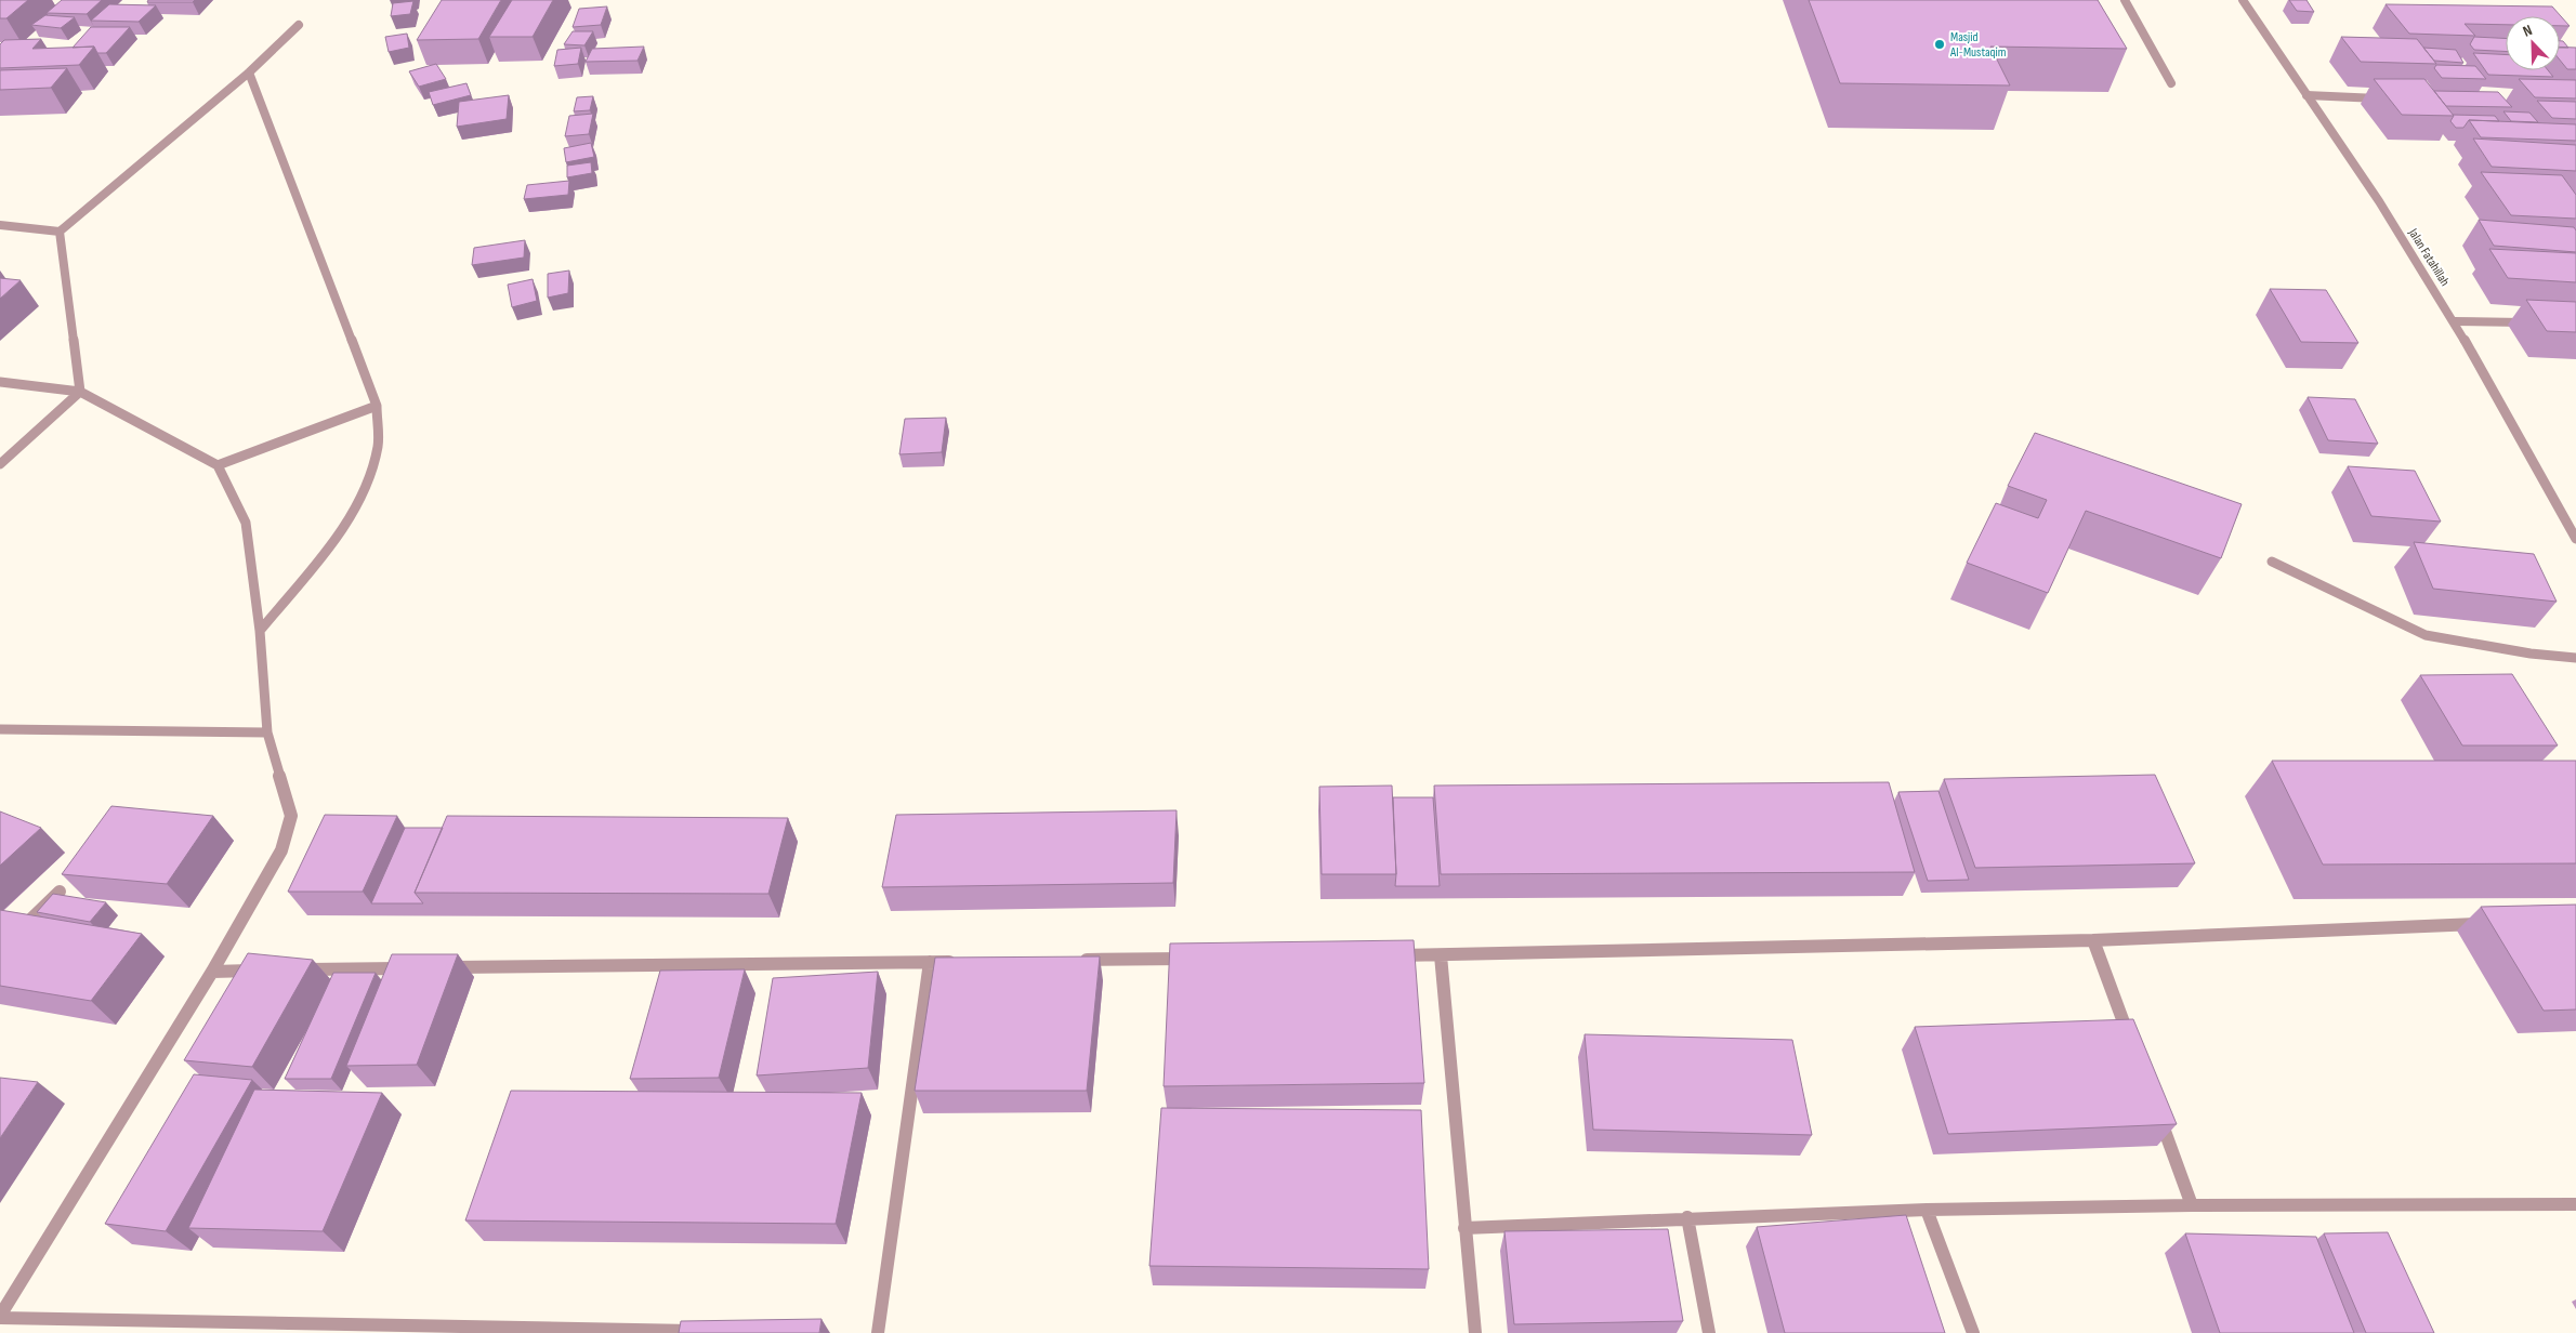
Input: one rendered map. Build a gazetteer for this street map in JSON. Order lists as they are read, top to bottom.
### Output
{
  "streets": {
    "street": ["Jalan Fatahillah"]
  },
  "places": ["Masjid Al-Mustaqim"],
  "north": "top left"
}
